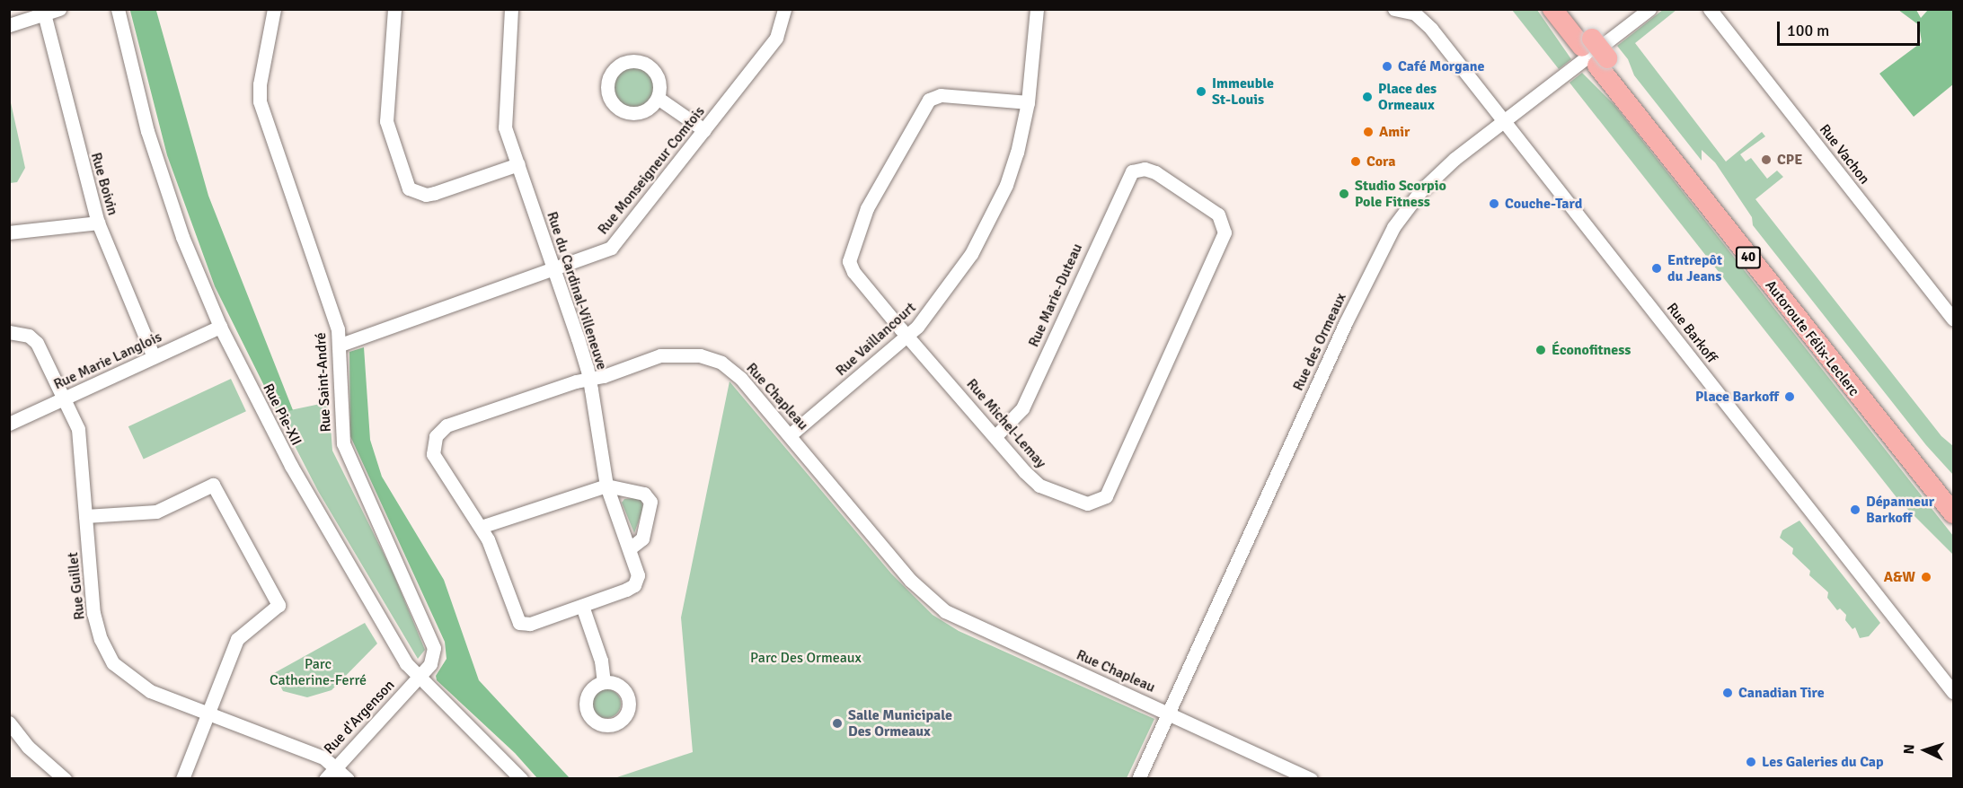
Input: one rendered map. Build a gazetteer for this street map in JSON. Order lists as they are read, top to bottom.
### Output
{
  "streets": {
    "highway": ["40", "Autoroute Félix-Leclerc"],
    "street": [
      "Rue Vachon",
      "Rue Monseigneur Comtois",
      "Rue Boivin",
      "Rue du Cardinal-Villeneuve",
      "Rue Marie-Duteau",
      "Rue Barkoff",
      "Rue Vaillancourt",
      "Rue des Ormeaux",
      "Rue Marie Langlois",
      "Rue Saint-André",
      "Rue Chapleau",
      "Rue Pie-XII",
      "Rue Michel-Lemay",
      "Rue Guillet",
      "Rue d'Argenson"
    ]
  },
  "crossings": [
    ["Rue Monseigneur Comtois", "Rue du Cardinal-Villeneuve"],
    ["Rue Monseigneur Comtois", "Rue Saint-André"],
    ["Rue Boivin", "Rue Marie Langlois"],
    ["Rue du Cardinal-Villeneuve", "Rue Chapleau"],
    ["Rue Marie-Duteau", "Rue Michel-Lemay"],
    ["Rue Barkoff", "Rue des Ormeaux"],
    ["Rue Vaillancourt", "Rue Chapleau"],
    ["Rue Vaillancourt", "Rue Michel-Lemay"],
    ["Rue des Ormeaux", "Rue Chapleau"],
    ["Rue Marie Langlois", "Rue Pie-XII"],
    ["Rue Marie Langlois", "Rue Guillet"],
    ["Rue Saint-André", "Rue Pie-XII"],
    ["Rue Saint-André", "Rue d'Argenson"],
    ["Rue Pie-XII", "Rue d'Argenson"],
    ["Rue Guillet", "Rue d'Argenson"]
  ],
  "parks": ["Parc Des Ormeaux", "Parc Catherine-Ferré"],
  "places": [
    "Café Morgane",
    "Immeuble St-Louis",
    "Place des Ormeaux",
    "Amir",
    "CPE",
    "Cora",
    "Studio Scorpio Pole Fitness",
    "Couche-Tard",
    "Entrepôt du Jeans",
    "Éconofitness",
    "Place Barkoff",
    "Dépanneur Barkoff",
    "A&W",
    "Canadian Tire",
    "Salle Municipale Des Ormeaux",
    "Les Galeries du Cap"
  ],
  "scale_bar": "100 m",
  "north": "left"
}
